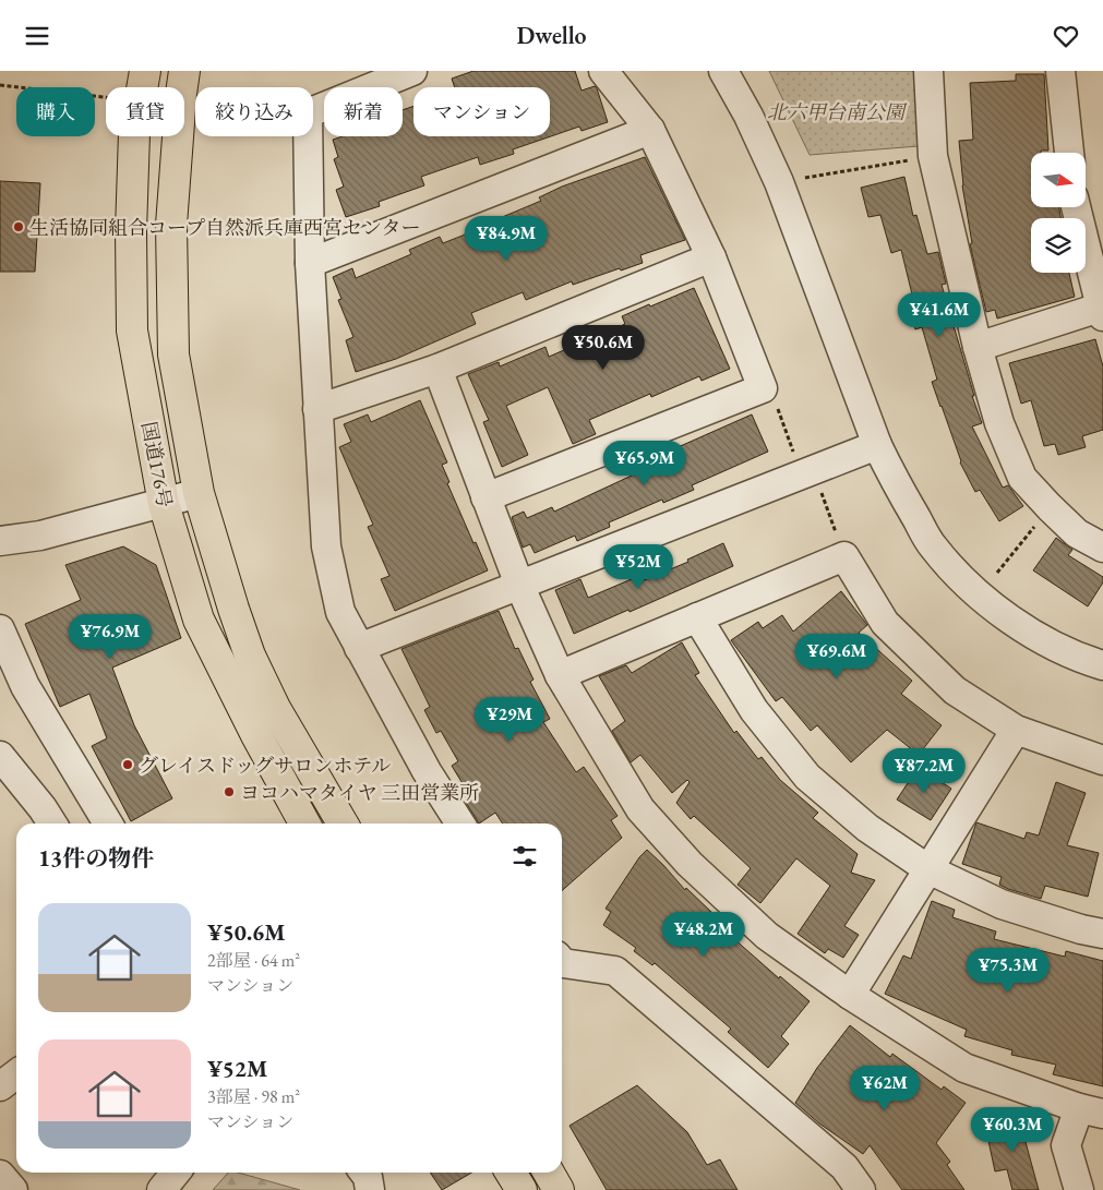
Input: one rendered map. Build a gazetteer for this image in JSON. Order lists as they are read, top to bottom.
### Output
{
  "streets": {
    "highway": ["国道176号"]
  },
  "parks": ["北六甲台南公園"],
  "places": ["生活協同組合コープ自然派兵庫西宮センター", "グレイスドッグサロンホテル", "ヨコハマタイヤ 三田営業所"],
  "north": "right",
  "page": {
    "header": "Dwello",
    "chip": [
      "購入",
      "賃貸",
      "絞り込み",
      "新着",
      "マンション"
    ],
    "price": [
      "¥84.9M",
      "¥41.6M",
      "¥50.6M",
      "¥65.9M",
      "¥52M",
      "¥76.9M",
      "¥69.6M",
      "¥29M",
      "¥87.2M",
      "¥48.2M",
      "¥75.3M",
      "¥62M",
      "¥60.3M"
    ],
    "heading": "13件の物件",
    "list": [
      {
        "name": "¥50.6M",
        "note": "2部屋 · 64 m² · マンション"
      },
      {
        "name": "¥52M",
        "note": "3部屋 · 98 m² · マンション"
      }
    ]
  }
}
